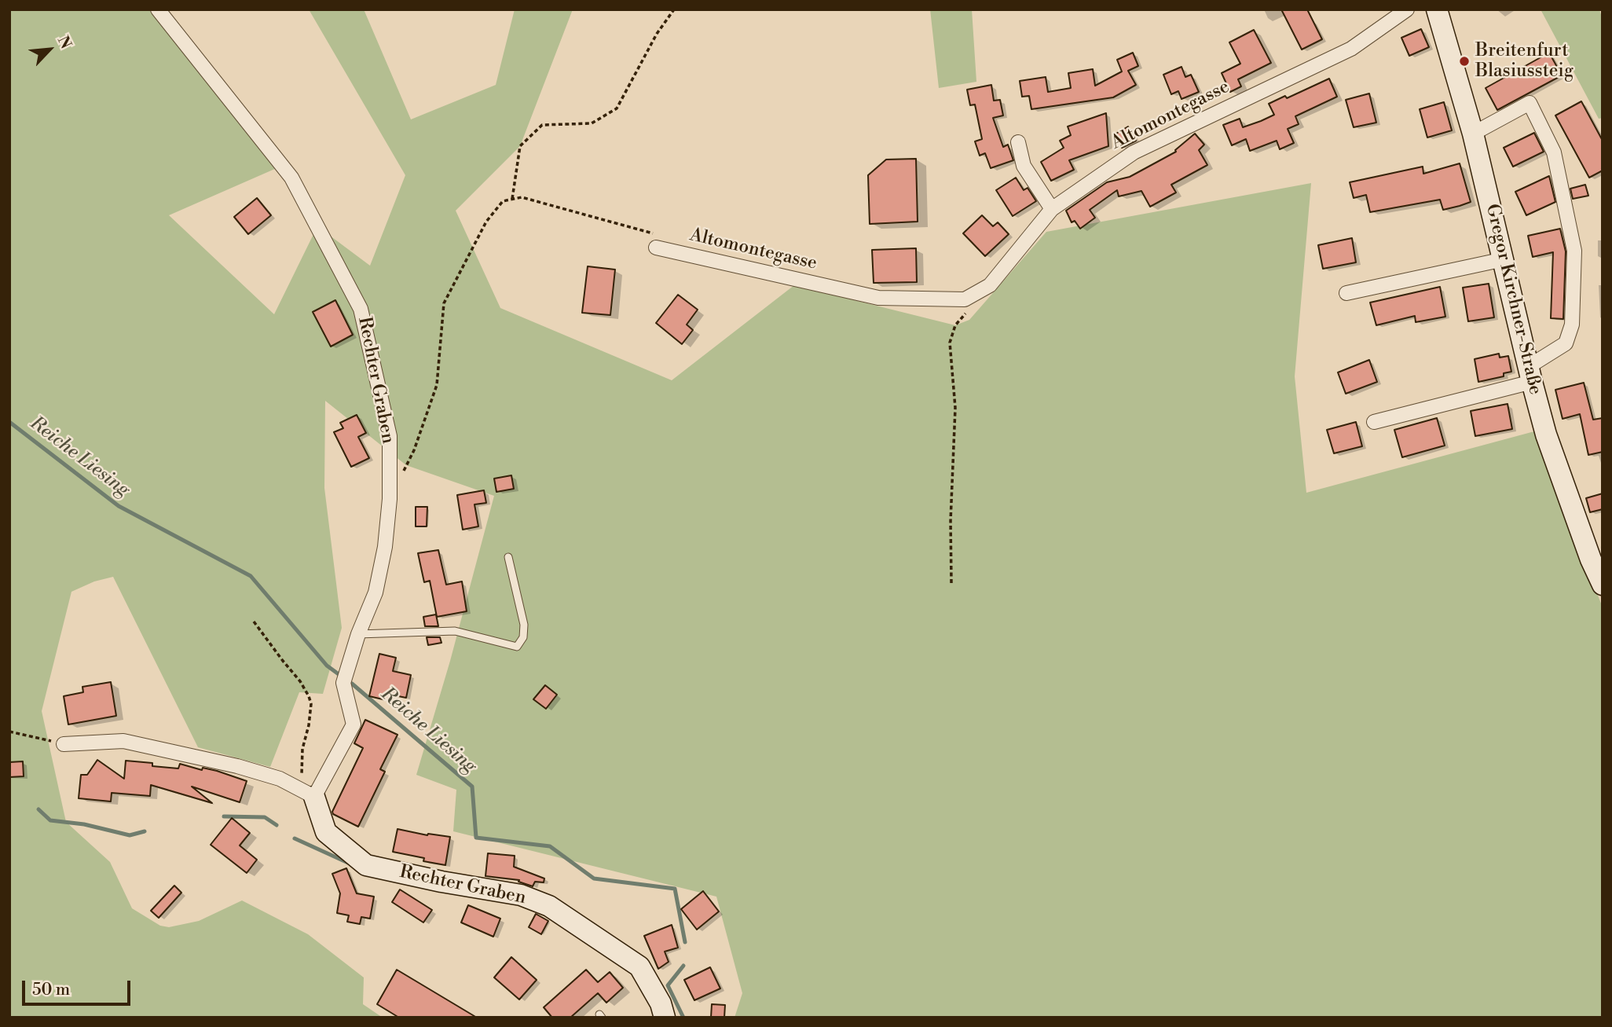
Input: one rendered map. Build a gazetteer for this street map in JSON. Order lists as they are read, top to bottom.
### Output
{
  "streets": {
    "street": ["Altomontegasse", "Gregor Kirchner-Straße", "Rechter Graben"]
  },
  "water": ["Reiche Liesing"],
  "places": ["Breitenfurt Blasiussteig"],
  "scale_bar": "50 m",
  "north": "top right"
}
